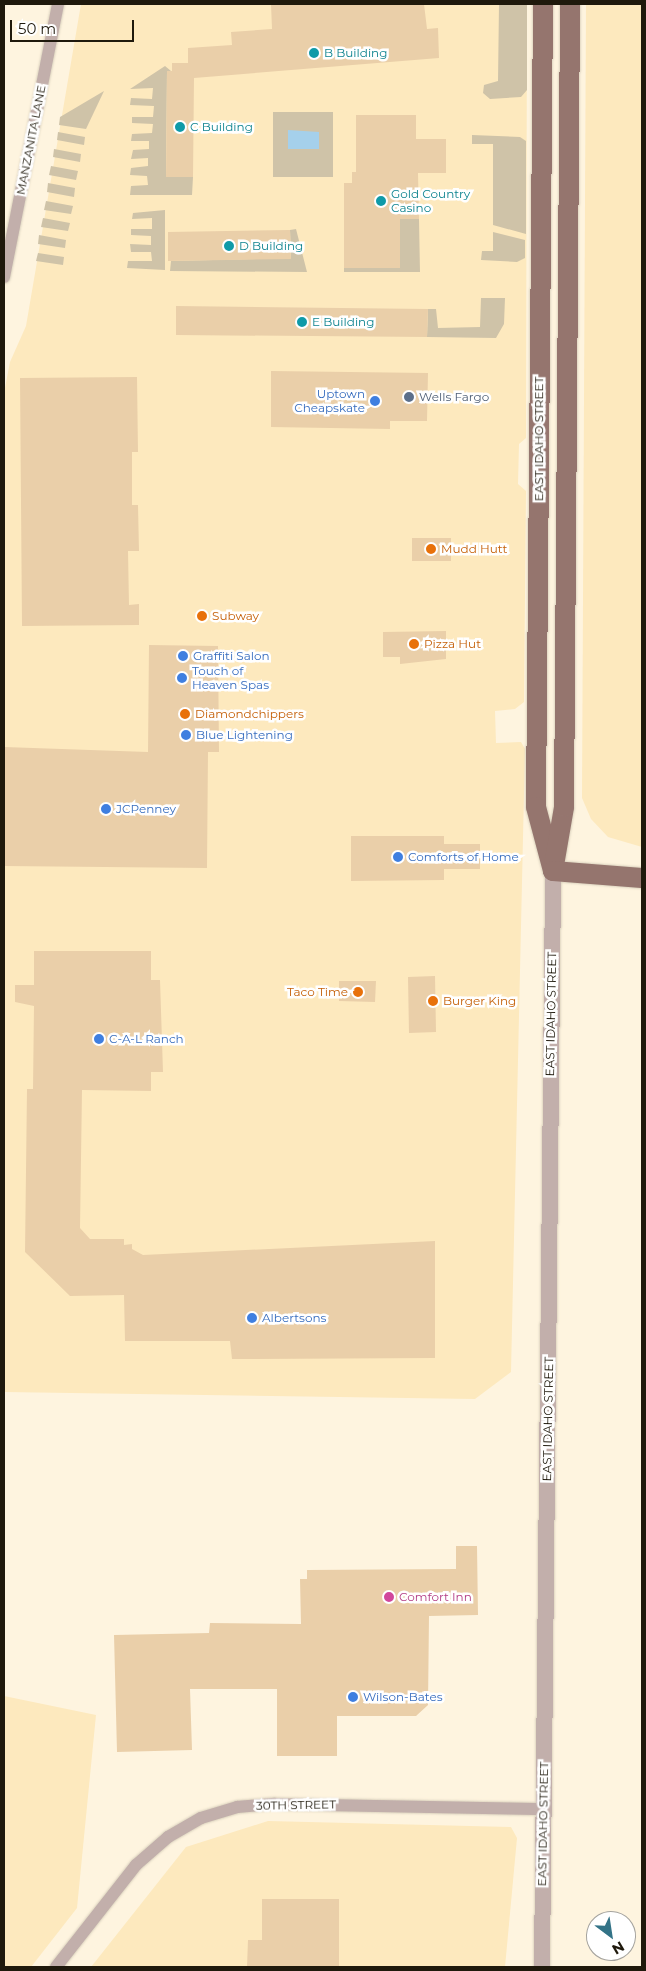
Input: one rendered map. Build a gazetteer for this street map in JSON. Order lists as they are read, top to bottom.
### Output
{
  "streets": {
    "main road": ["EAST IDAHO STREET"],
    "street": ["MANZANITA LANE", "30TH STREET"]
  },
  "crossings": [
    ["EAST IDAHO STREET", "30TH STREET"]
  ],
  "places": [
    "B Building",
    "C Building",
    "Gold Country Casino",
    "D Building",
    "E Building",
    "Wells Fargo",
    "Uptown Cheapskate",
    "Mudd Hutt",
    "Subway",
    "Pizza Hut",
    "Graffiti Salon",
    "Touch of Heaven Spas",
    "Diamondchippers",
    "Blue Lightening",
    "JCPenney",
    "Comforts of Home",
    "Taco Time",
    "Burger King",
    "C-A-L Ranch",
    "Albertsons",
    "Comfort Inn",
    "Wilson-Bates"
  ],
  "scale_bar": "50 m",
  "north": "bottom right"
}
